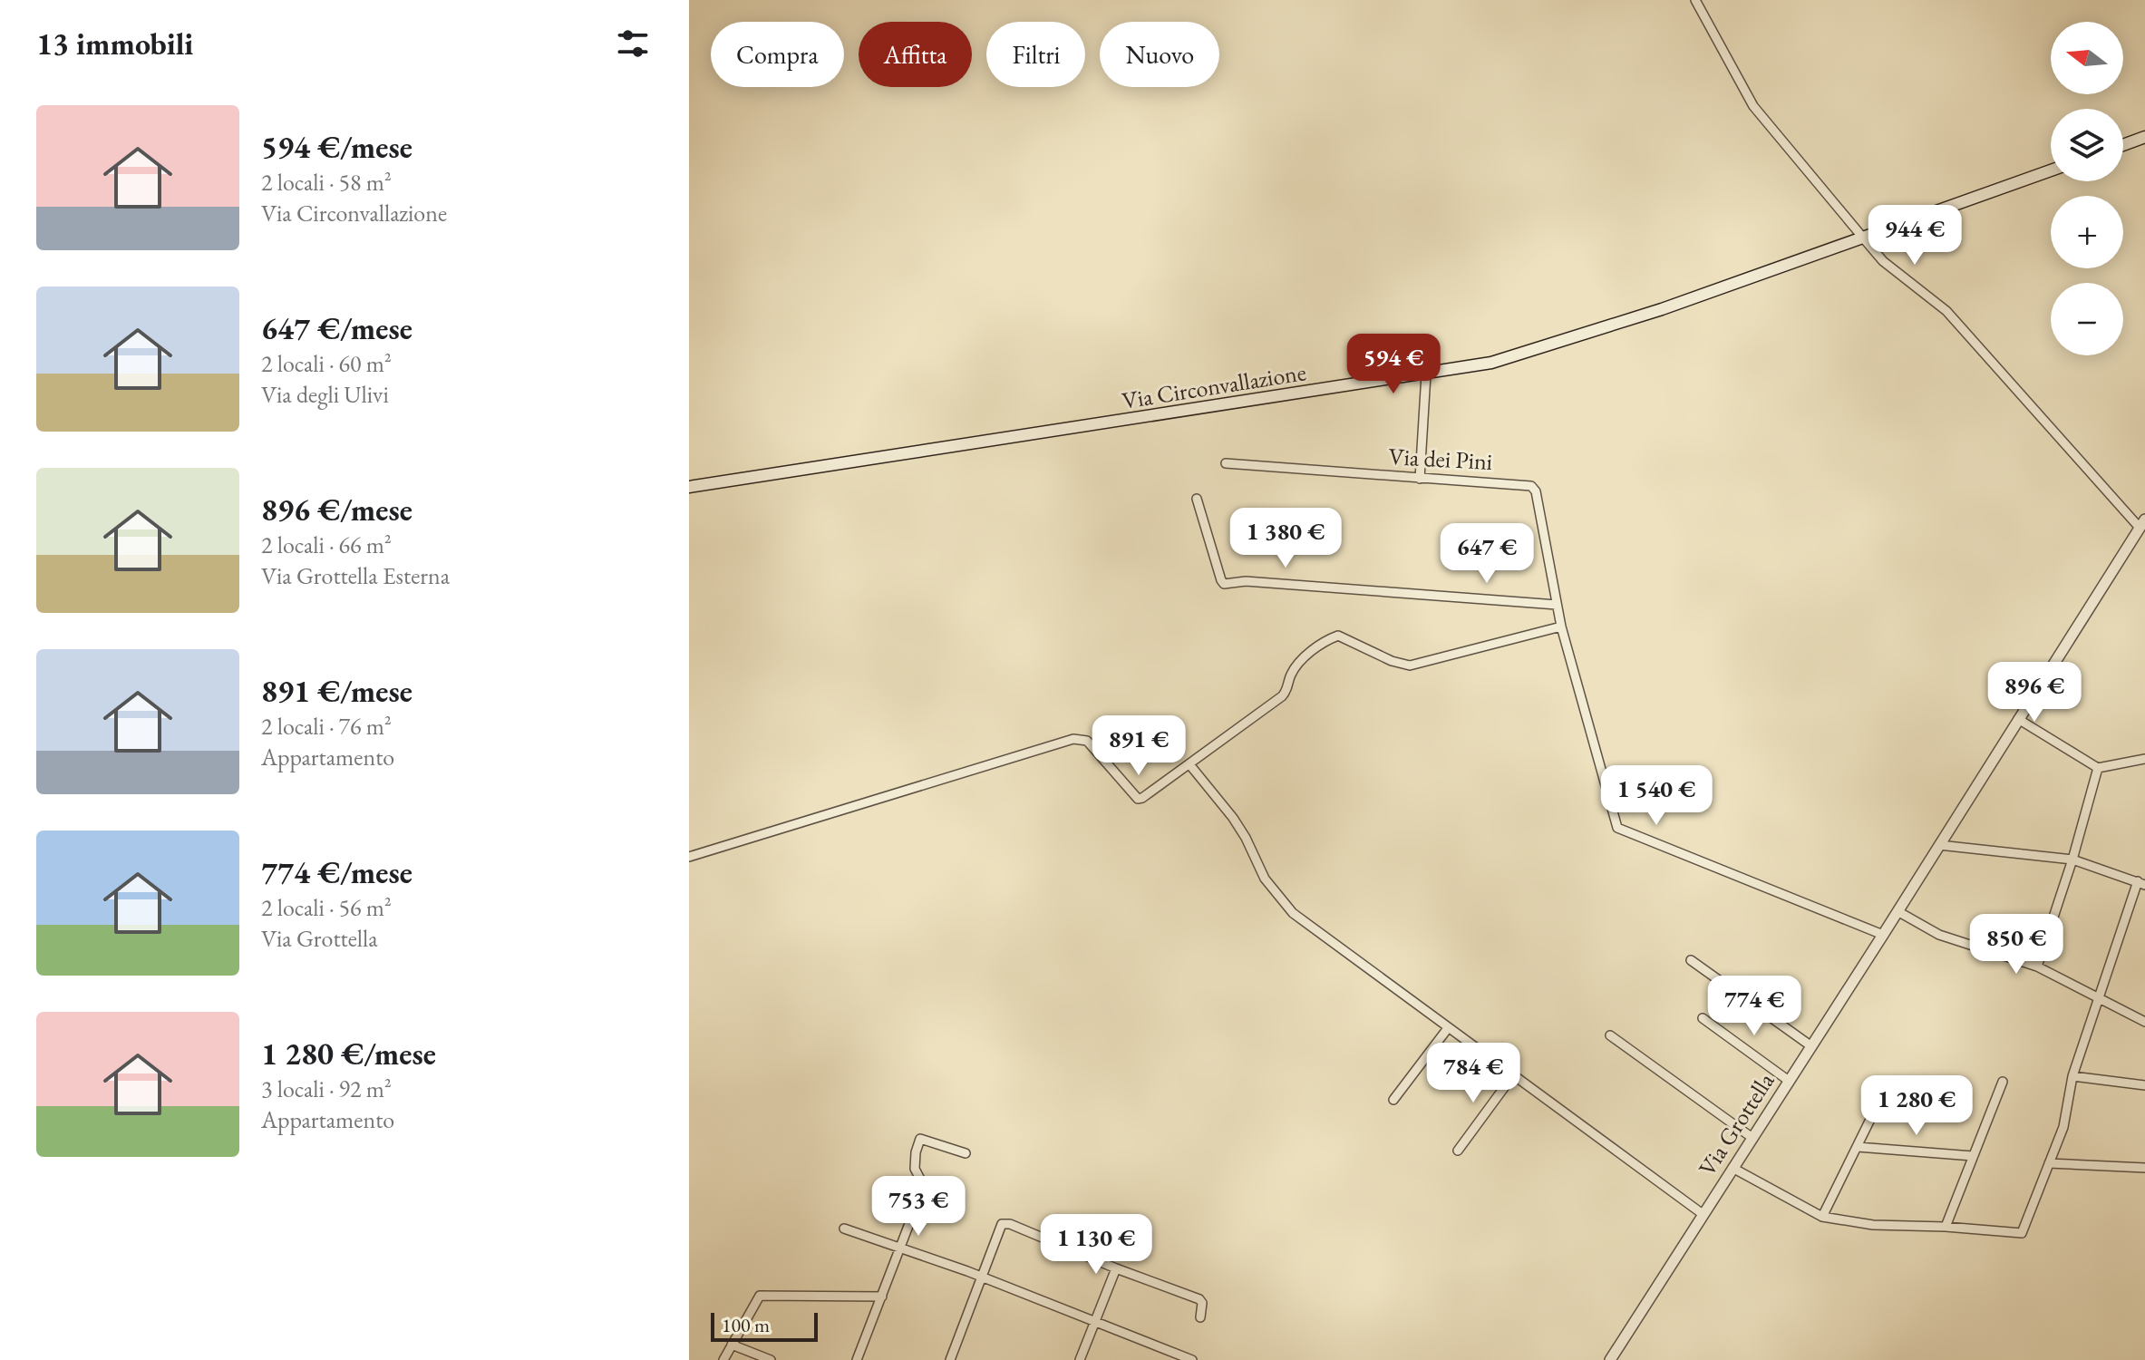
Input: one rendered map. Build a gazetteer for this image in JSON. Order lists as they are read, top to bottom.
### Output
{
  "streets": {
    "main road": ["Via Circonvallazione"],
    "street": ["Via dei Pini", "Via Grottella"]
  },
  "scale_bar": "100 m",
  "north": "left",
  "page": {
    "heading": "13 immobili",
    "map_buttons": ["+", "−"],
    "chip": [
      "Compra",
      "Affitta",
      "Filtri",
      "Nuovo"
    ],
    "list": [
      {
        "name": "594 €/mese",
        "note": "2 locali · 58 m² · Via Circonvallazione"
      },
      {
        "name": "647 €/mese",
        "note": "2 locali · 60 m² · Via degli Ulivi"
      },
      {
        "name": "896 €/mese",
        "note": "2 locali · 66 m² · Via Grottella Esterna"
      },
      {
        "name": "891 €/mese",
        "note": "2 locali · 76 m² · Appartamento"
      },
      {
        "name": "774 €/mese",
        "note": "2 locali · 56 m² · Via Grottella"
      },
      {
        "name": "1 280 €/mese",
        "note": "3 locali · 92 m² · Appartamento"
      }
    ],
    "price": [
      "944 €",
      "594 €",
      "1 380 €",
      "647 €",
      "896 €",
      "891 €",
      "1 540 €",
      "850 €",
      "774 €",
      "784 €",
      "1 280 €",
      "753 €",
      "1 130 €"
    ],
    "scale": "100 m"
  }
}
